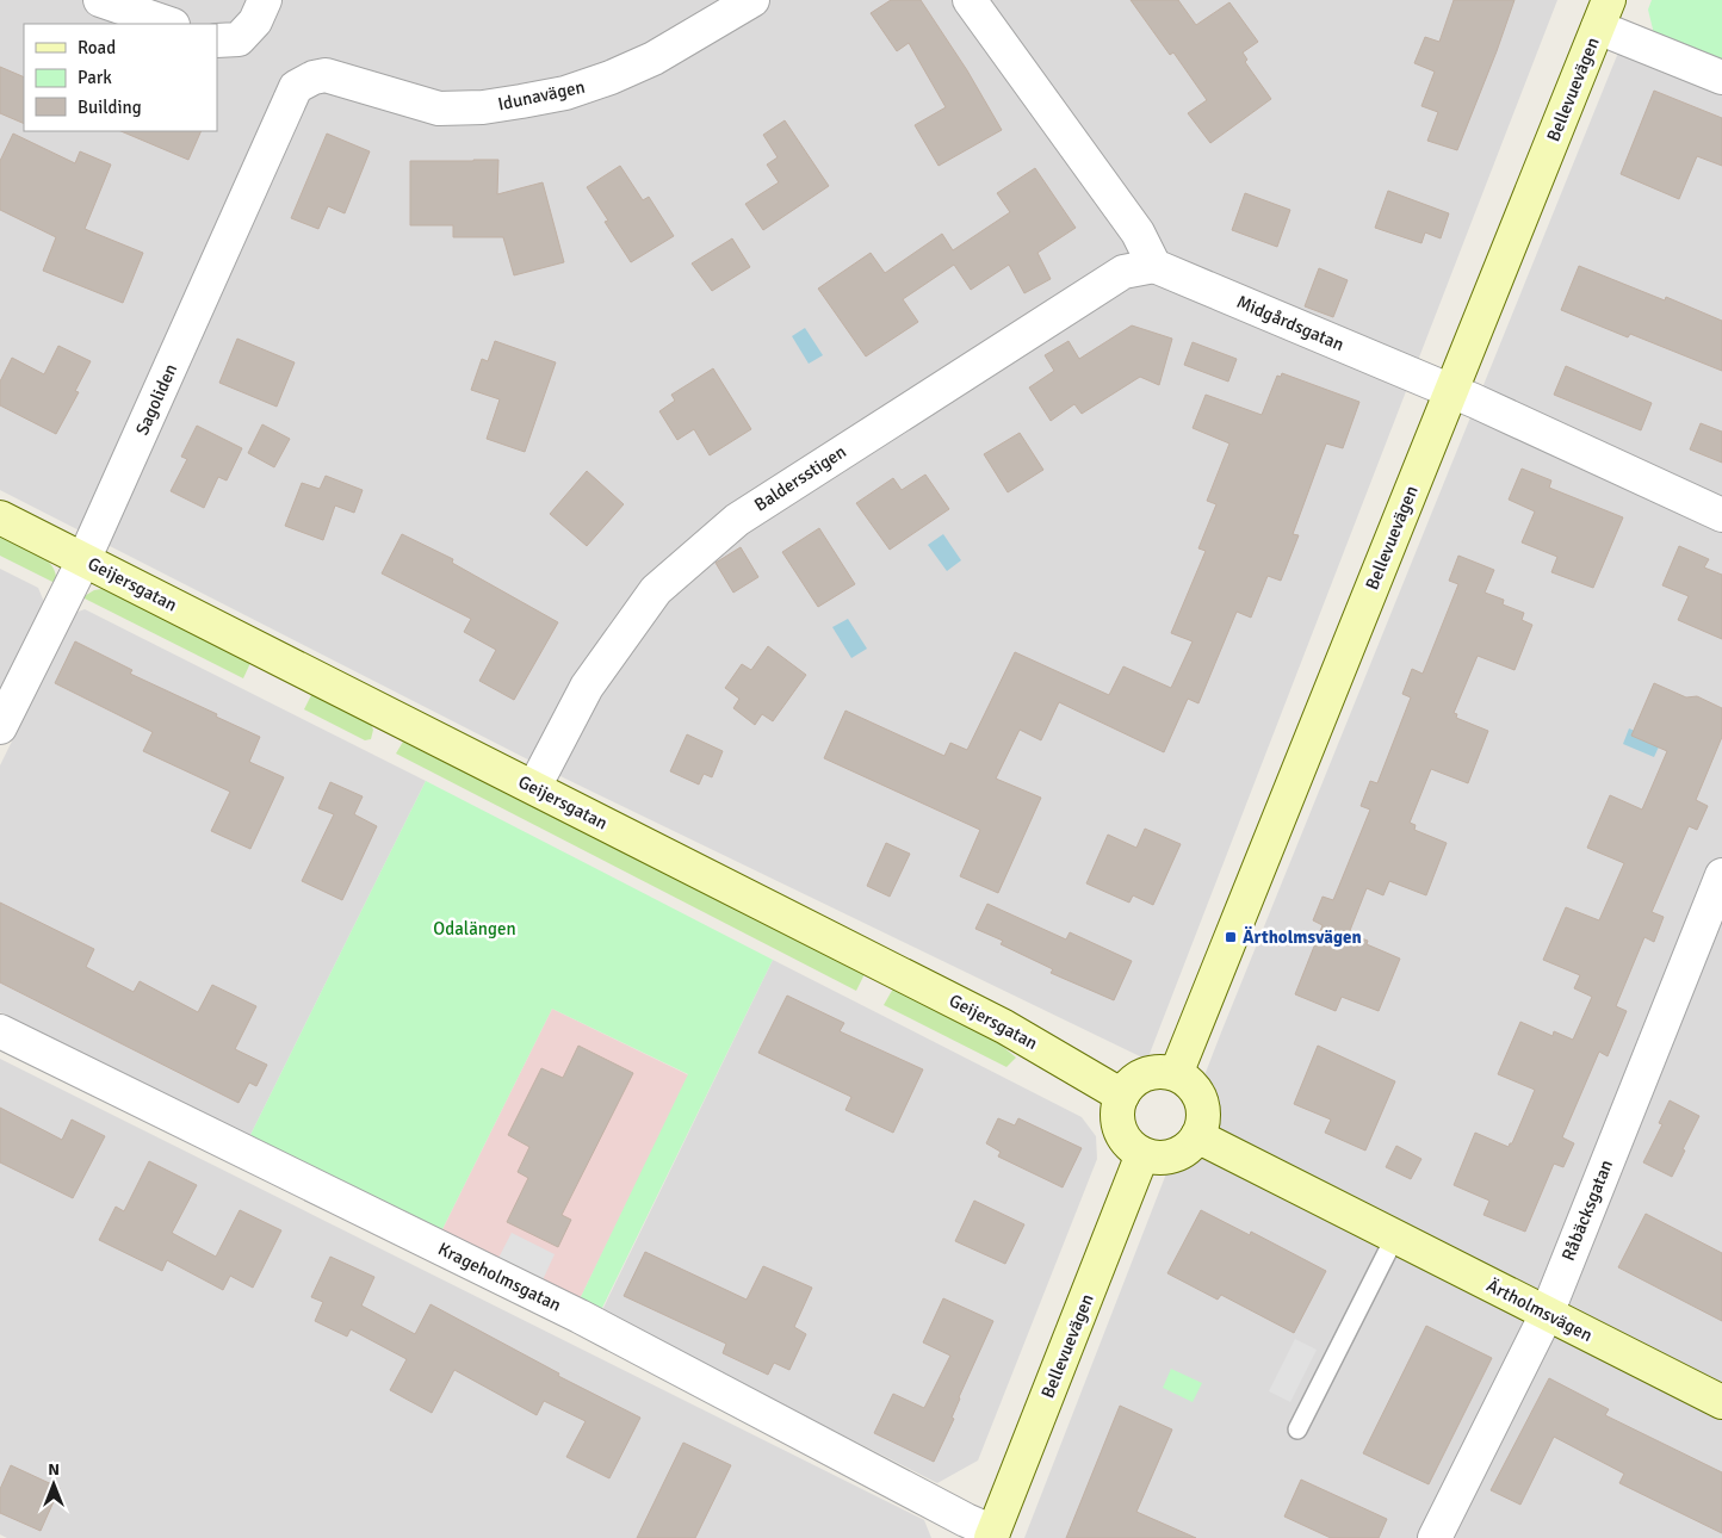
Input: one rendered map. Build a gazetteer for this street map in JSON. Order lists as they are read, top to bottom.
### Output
{
  "streets": {
    "street": [
      "Bellevuevägen",
      "Idunavägen",
      "Midgårdsgatan",
      "Sagoliden",
      "Baldersstigen",
      "Geijersgatan",
      "Råbäcksgatan",
      "Krageholmsgatan",
      "Ärtholmsvägen"
    ]
  },
  "crossings": [
    ["Bellevuevägen", "Midgårdsgatan"],
    ["Bellevuevägen", "Geijersgatan"],
    ["Bellevuevägen", "Krageholmsgatan"],
    ["Bellevuevägen", "Ärtholmsvägen"],
    ["Idunavägen", "Sagoliden"],
    ["Midgårdsgatan", "Baldersstigen"],
    ["Sagoliden", "Geijersgatan"],
    ["Baldersstigen", "Geijersgatan"],
    ["Geijersgatan", "Ärtholmsvägen"],
    ["Råbäcksgatan", "Ärtholmsvägen"]
  ],
  "parks": ["Odalängen"],
  "places": {
    "transit": ["Ärtholmsvägen"]
  },
  "legend": ["Road", "Park", "Building"],
  "north": "top"
}
